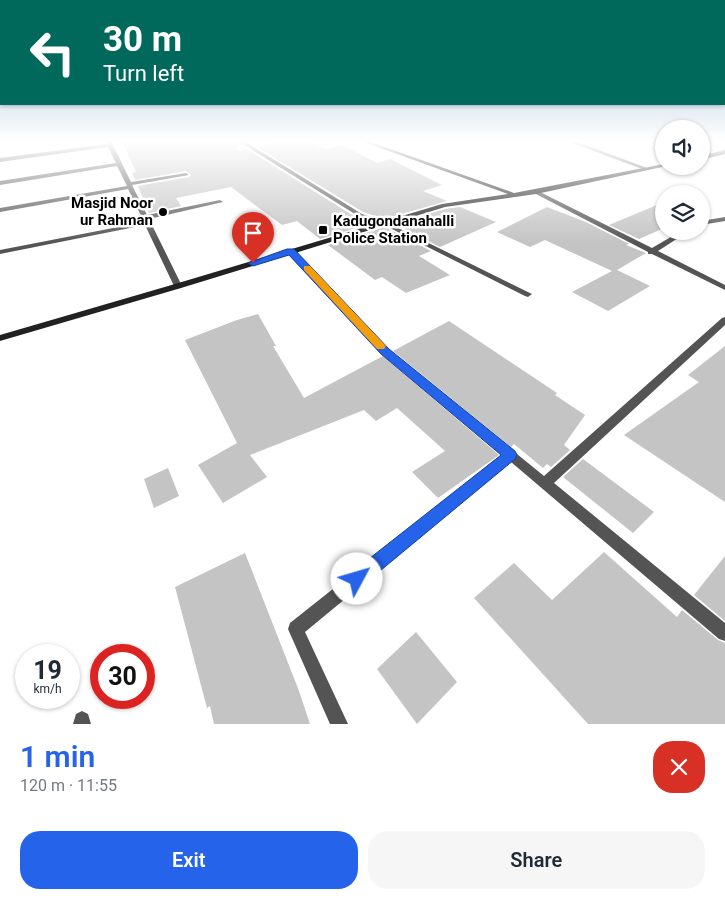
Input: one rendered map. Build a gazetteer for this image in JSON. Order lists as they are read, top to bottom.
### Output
{
  "places": {
    "other": ["Masjid Noor ur Rahman"],
    "transit": ["Kadugondanahalli Police Station"]
  },
  "page": {
    "turn": ["30 m", "Turn left"],
    "speed": "19 km/h",
    "limit": "30",
    "heading": ["1 min", "120 m · 11:55"],
    "buttons": ["Exit", "Share"]
  }
}
